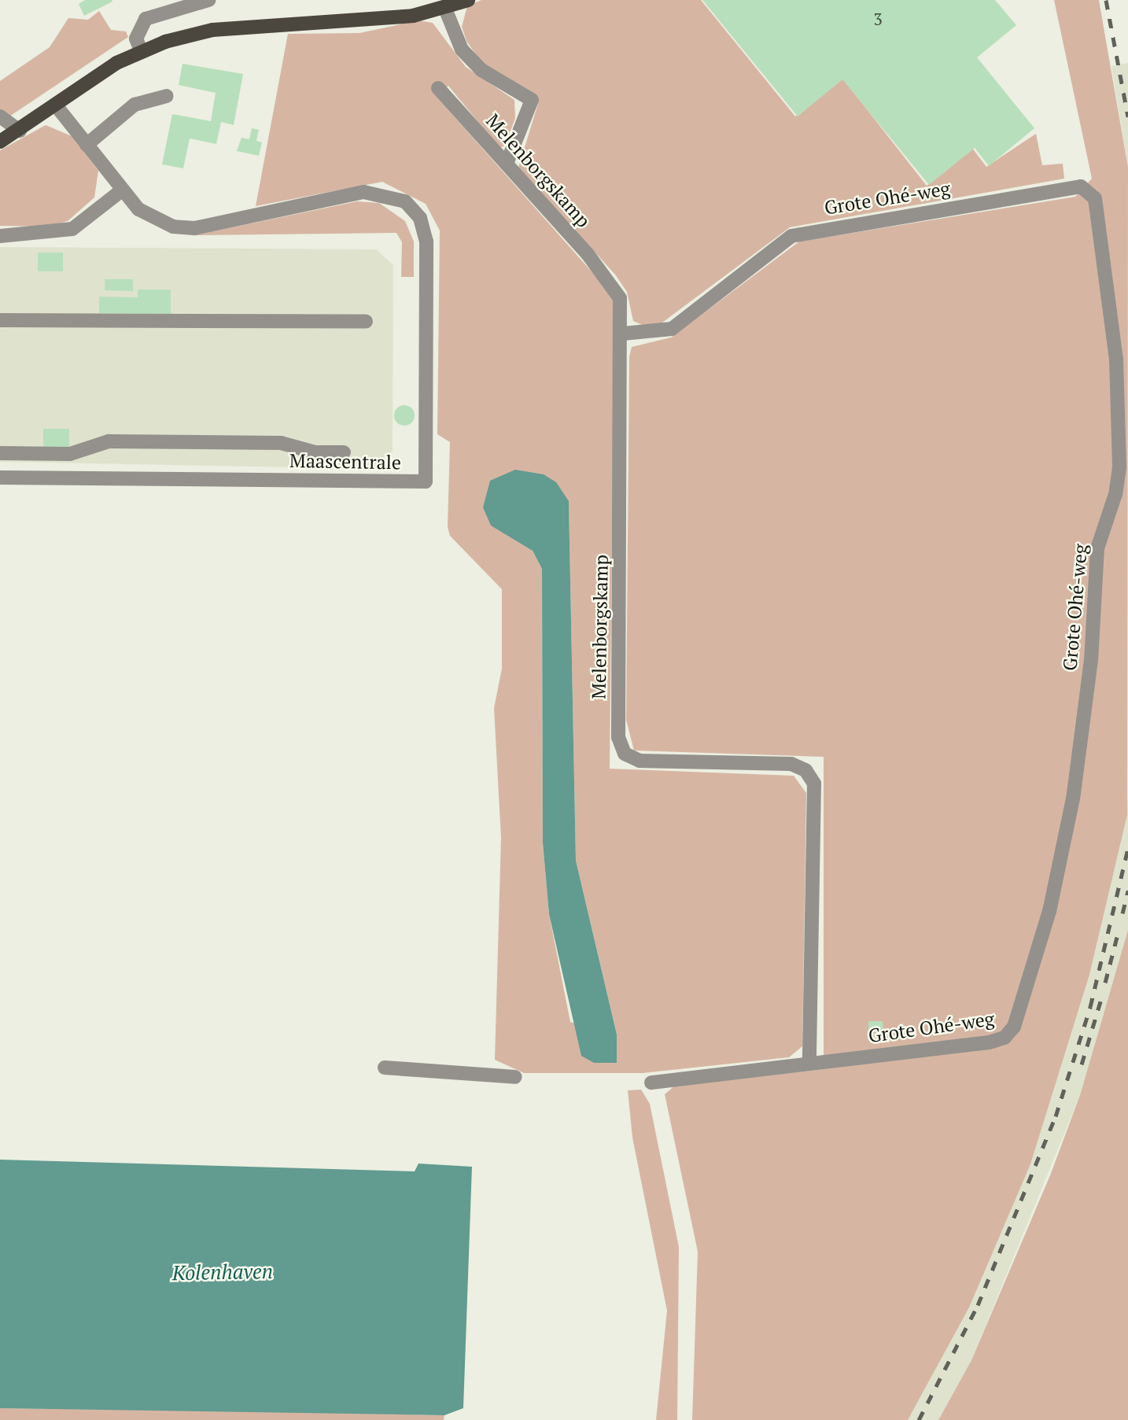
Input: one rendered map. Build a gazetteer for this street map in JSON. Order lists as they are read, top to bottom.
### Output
{
  "streets": {
    "street": ["Melenborgskamp", "Grote Ohé-weg", "Maascentrale"]
  },
  "crossings": [
    ["Melenborgskamp", "Grote Ohé-weg"]
  ],
  "water": ["Kolenhaven"],
  "house_numbers": ["3"]
}
